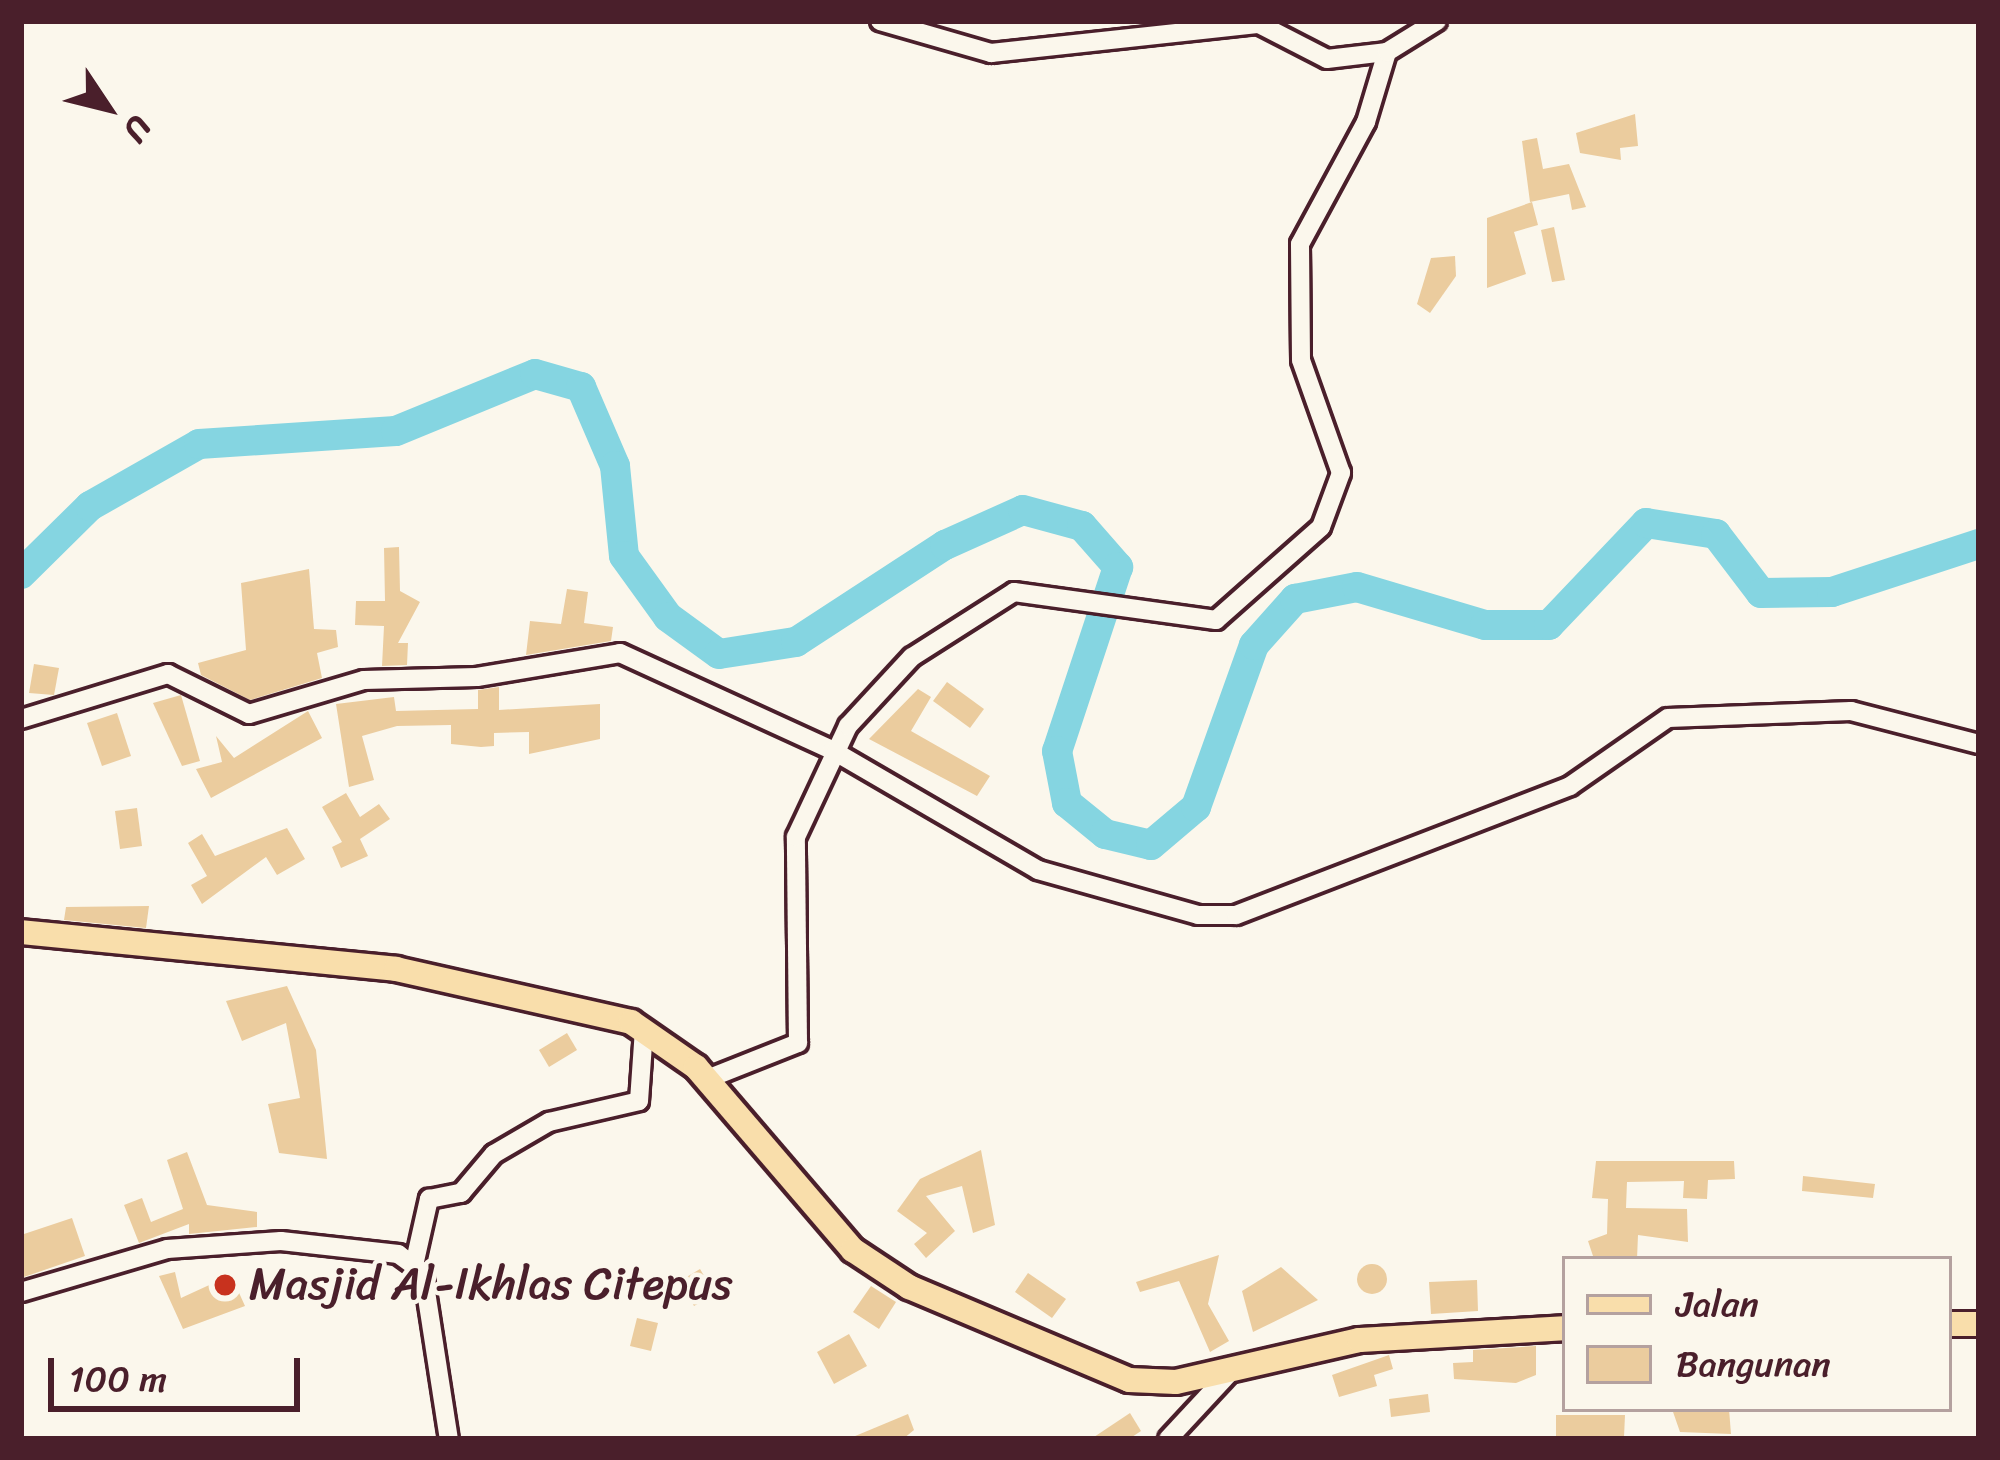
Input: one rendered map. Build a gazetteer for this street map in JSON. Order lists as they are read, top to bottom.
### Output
{
  "places": ["Masjid Al-Ikhlas Citepus"],
  "legend": ["Jalan", "Bangunan"],
  "scale_bar": "100 m",
  "north": "bottom right"
}
